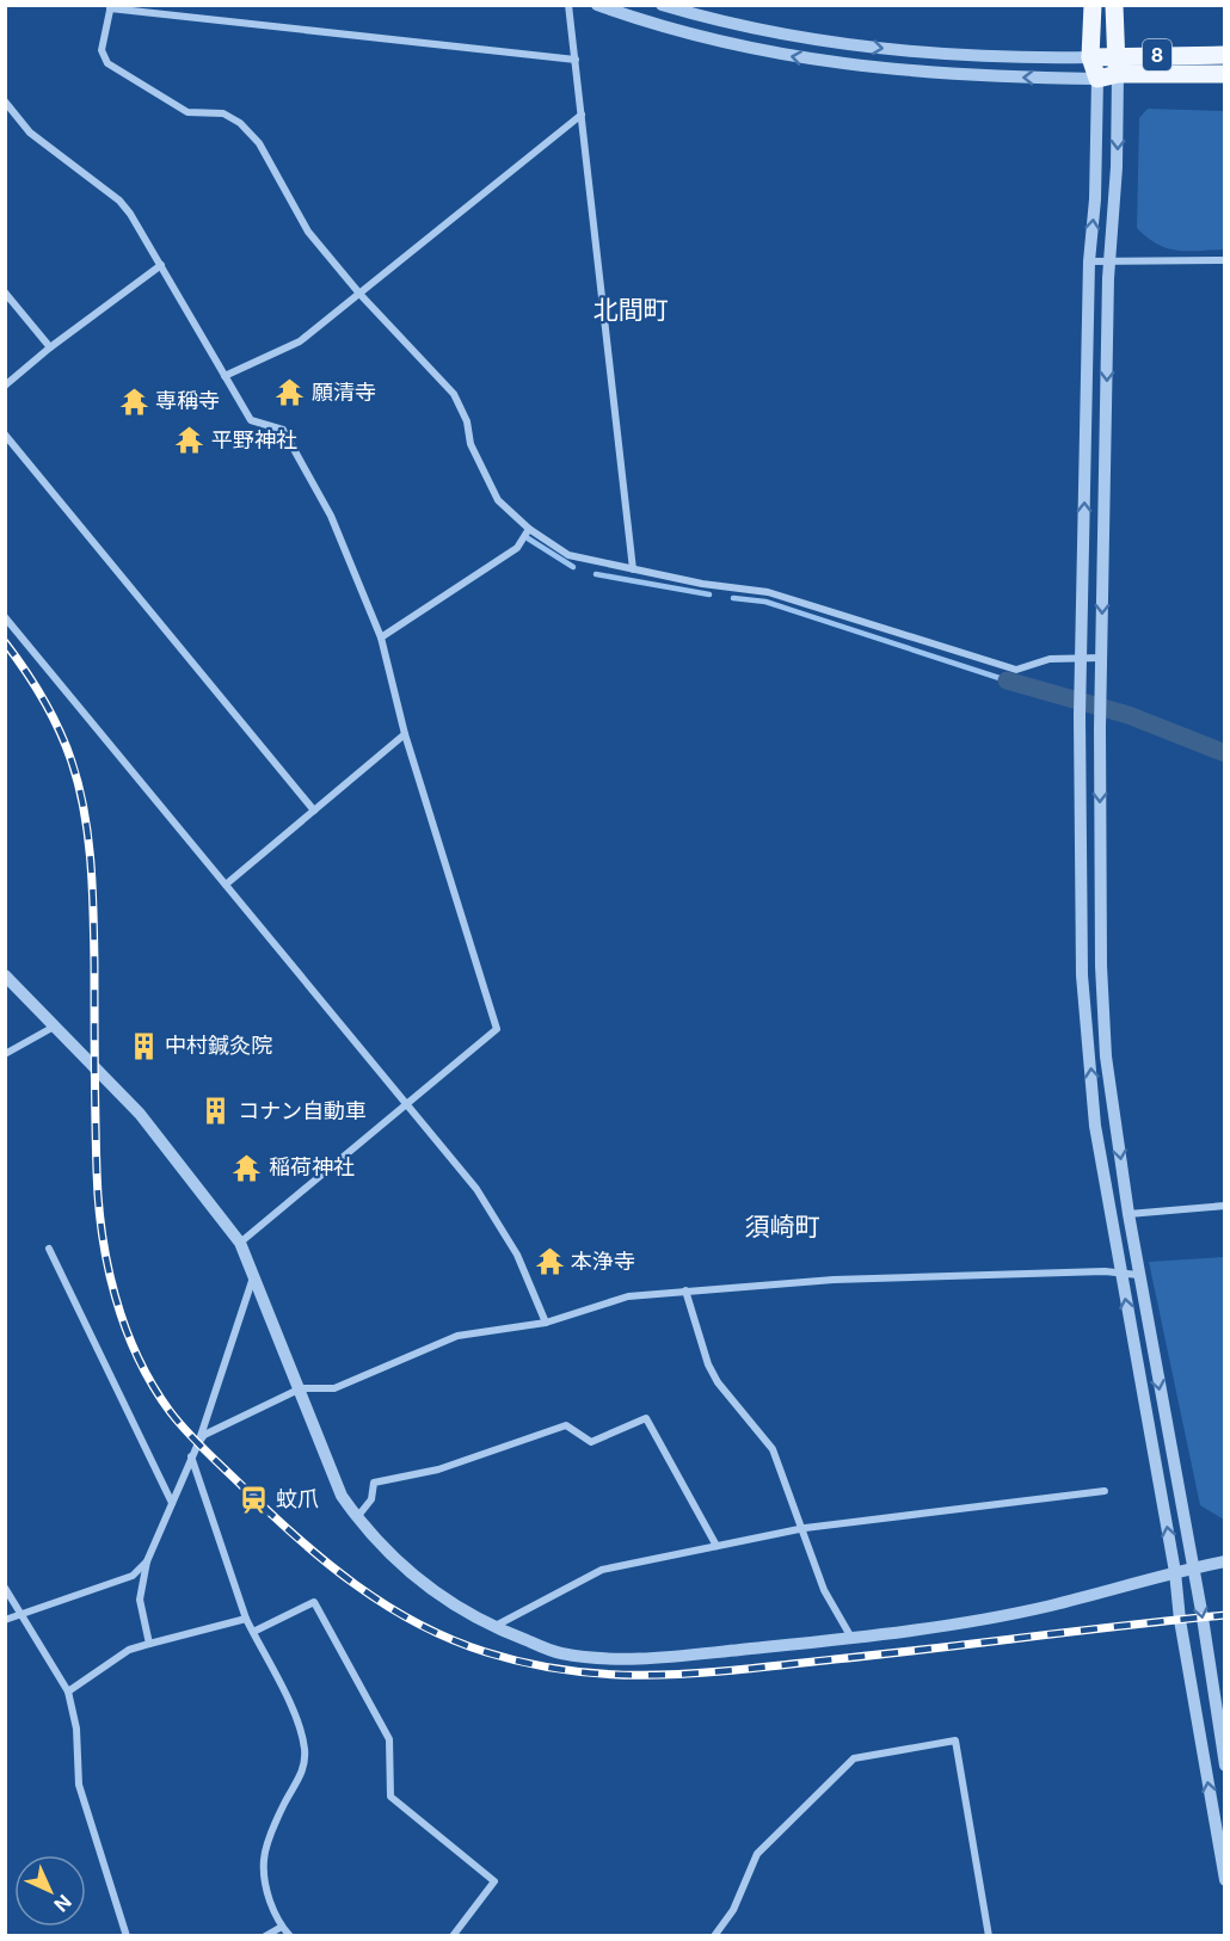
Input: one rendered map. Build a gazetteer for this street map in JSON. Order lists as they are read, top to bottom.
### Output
{
  "streets": {
    "main road": ["8"]
  },
  "districts": ["北間町", "須崎町"],
  "places": {
    "temple": [
      "願清寺",
      "専稱寺",
      "平野神社",
      "稲荷神社",
      "本浄寺"
    ],
    "building": ["中村鍼灸院", "コナン自動車"],
    "station": ["蚊爪"]
  },
  "north": "bottom right"
}
